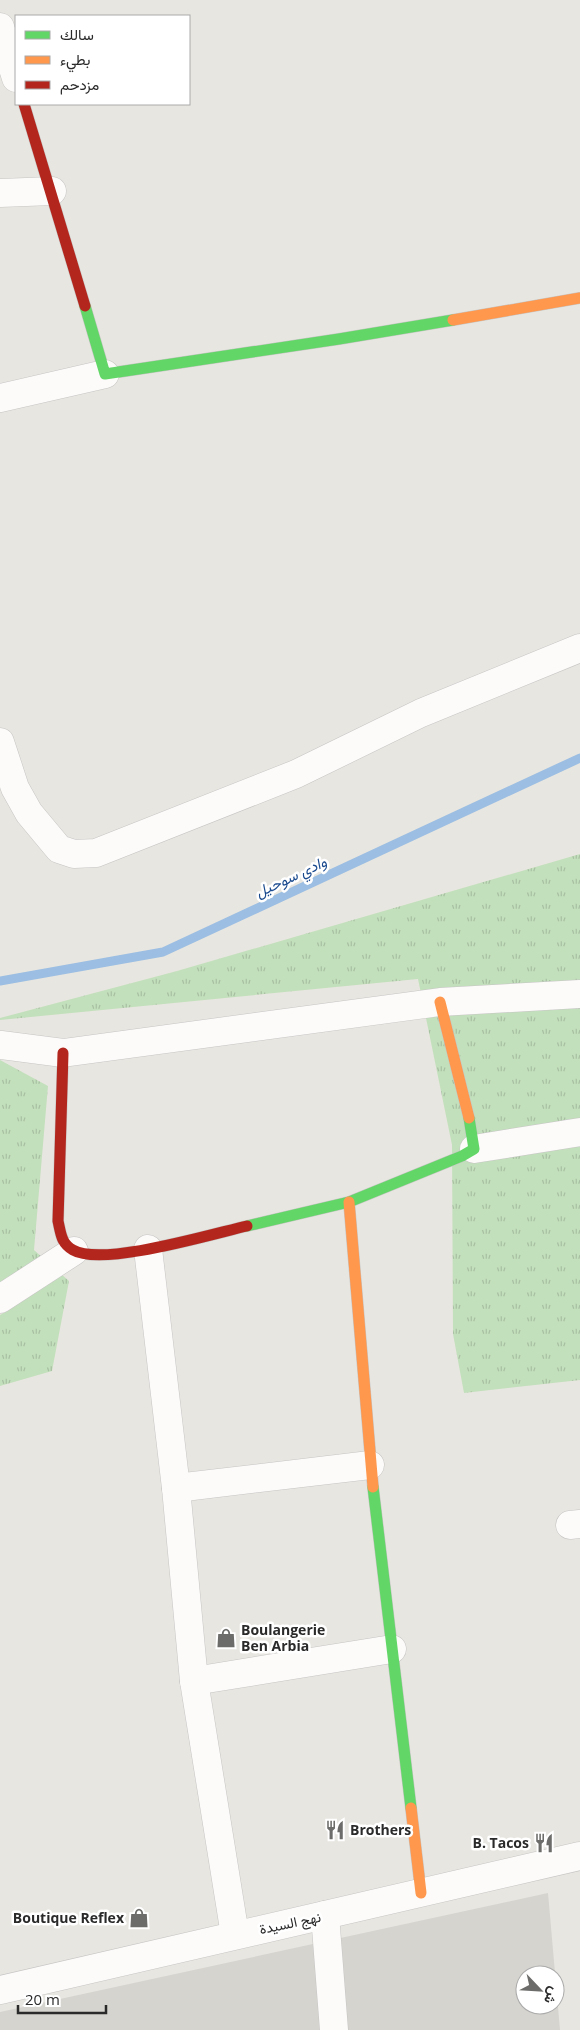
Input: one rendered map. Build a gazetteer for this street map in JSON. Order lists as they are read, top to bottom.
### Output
{
  "streets": {
    "street": ["نهج السيدة"]
  },
  "water": ["وادي سوحيل"],
  "places": {
    "shop": ["Boulangerie Ben Arbia", "Boutique Reflex"],
    "restaurant": ["Brothers", "B. Tacos"]
  },
  "legend": ["سالك", "بطيء", "مزدحم"],
  "scale_bar": "20 m",
  "north": "bottom right"
}
